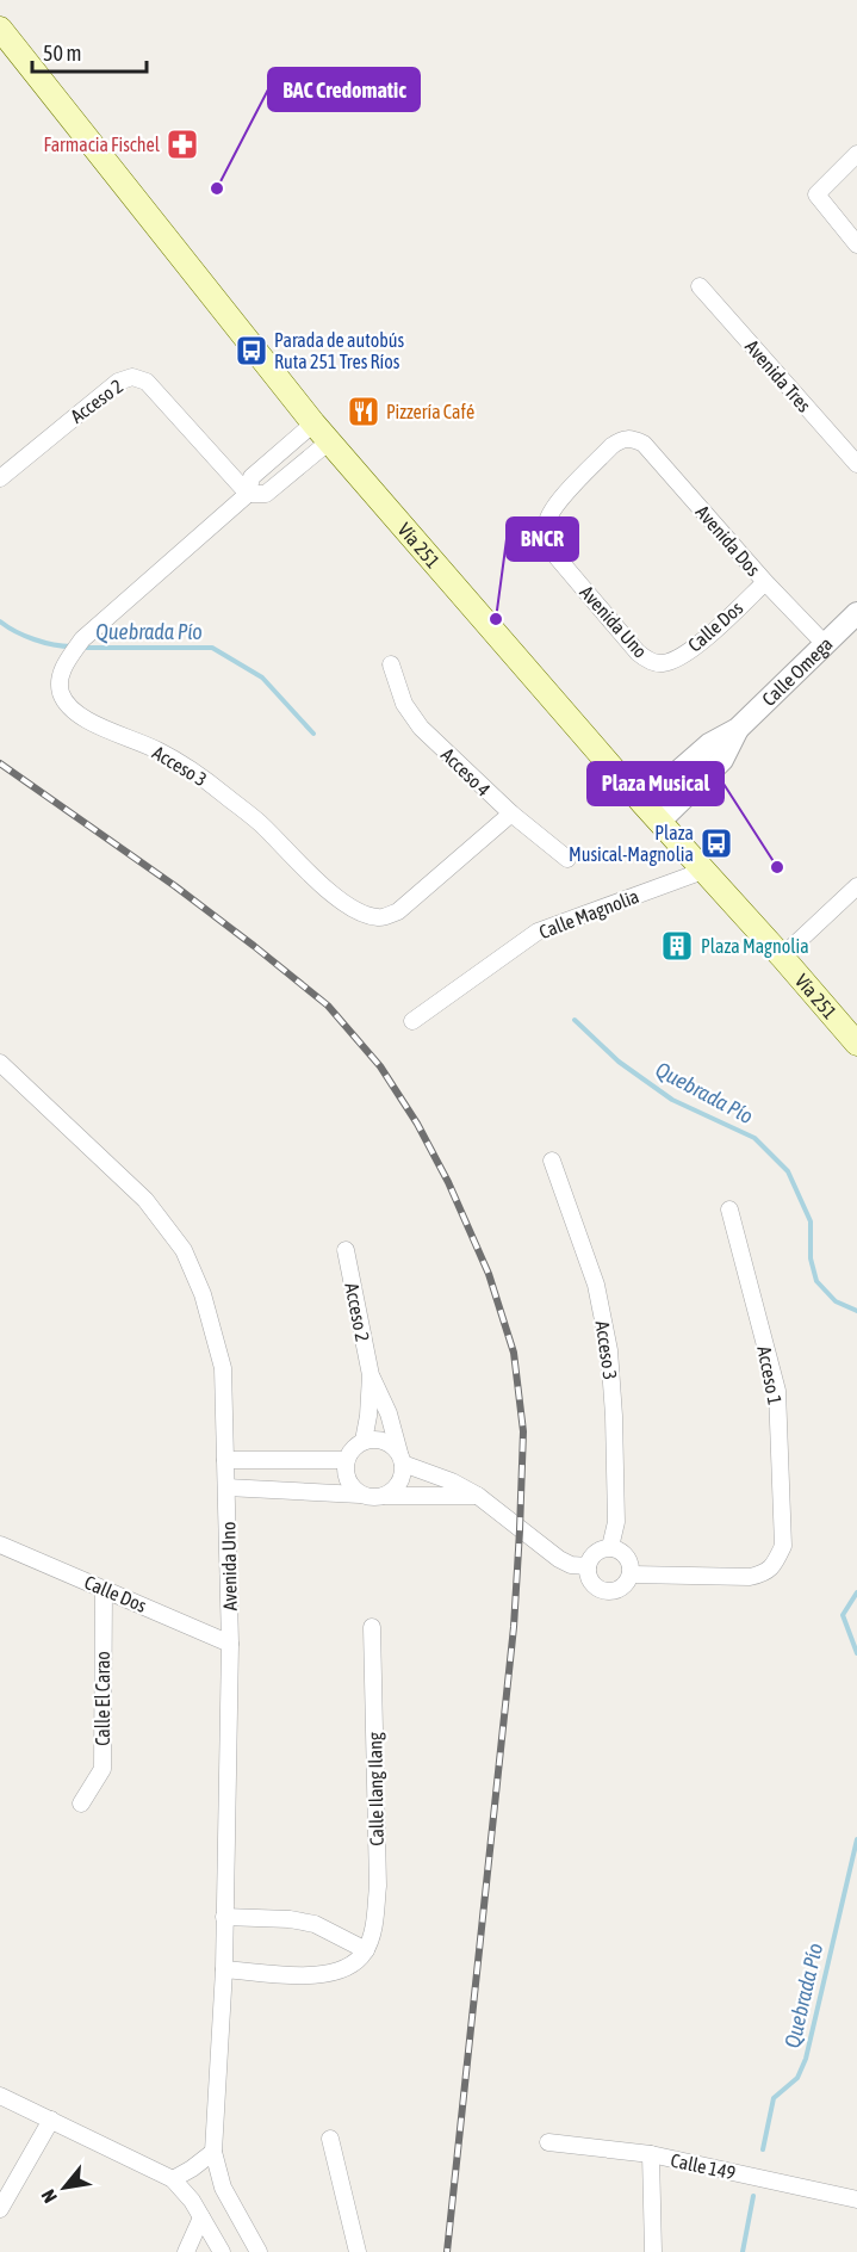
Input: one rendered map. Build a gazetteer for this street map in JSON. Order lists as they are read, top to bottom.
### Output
{
  "streets": {
    "main road": ["Vía 251"],
    "street": [
      "Avenida Tres",
      "Acceso 2",
      "Avenida Dos",
      "Avenida Uno",
      "Calle Dos",
      "Calle Omega",
      "Acceso 3",
      "Acceso 4",
      "Calle Magnolia",
      "Acceso 1",
      "Calle El Carao",
      "Calle Ilang Ilang",
      "Calle 149"
    ]
  },
  "crossings": [
    ["Acceso 2", "Acceso 3"],
    ["Avenida Dos", "Avenida Uno"],
    ["Avenida Dos", "Calle Dos"],
    ["Avenida Dos", "Calle Omega"],
    ["Vía 251", "Calle Omega"],
    ["Vía 251", "Calle Magnolia"],
    ["Avenida Uno", "Calle Dos"],
    ["Calle Dos", "Calle El Carao"],
    ["Acceso 3", "Acceso 4"],
    ["Acceso 3", "Acceso 1"]
  ],
  "water": ["Quebrada Pío"],
  "places": {
    "pharmacy": ["Farmacia Fischel"],
    "other": ["BAC Credomatic", "BNCR", "Plaza Musical"],
    "bus stop": ["Parada de autobús Ruta 251 Tres Ríos", "Plaza Musical-Magnolia"],
    "restaurant": ["Pizzería Café"],
    "building": ["Plaza Magnolia"]
  },
  "scale_bar": "50 m",
  "north": "bottom left"
}
